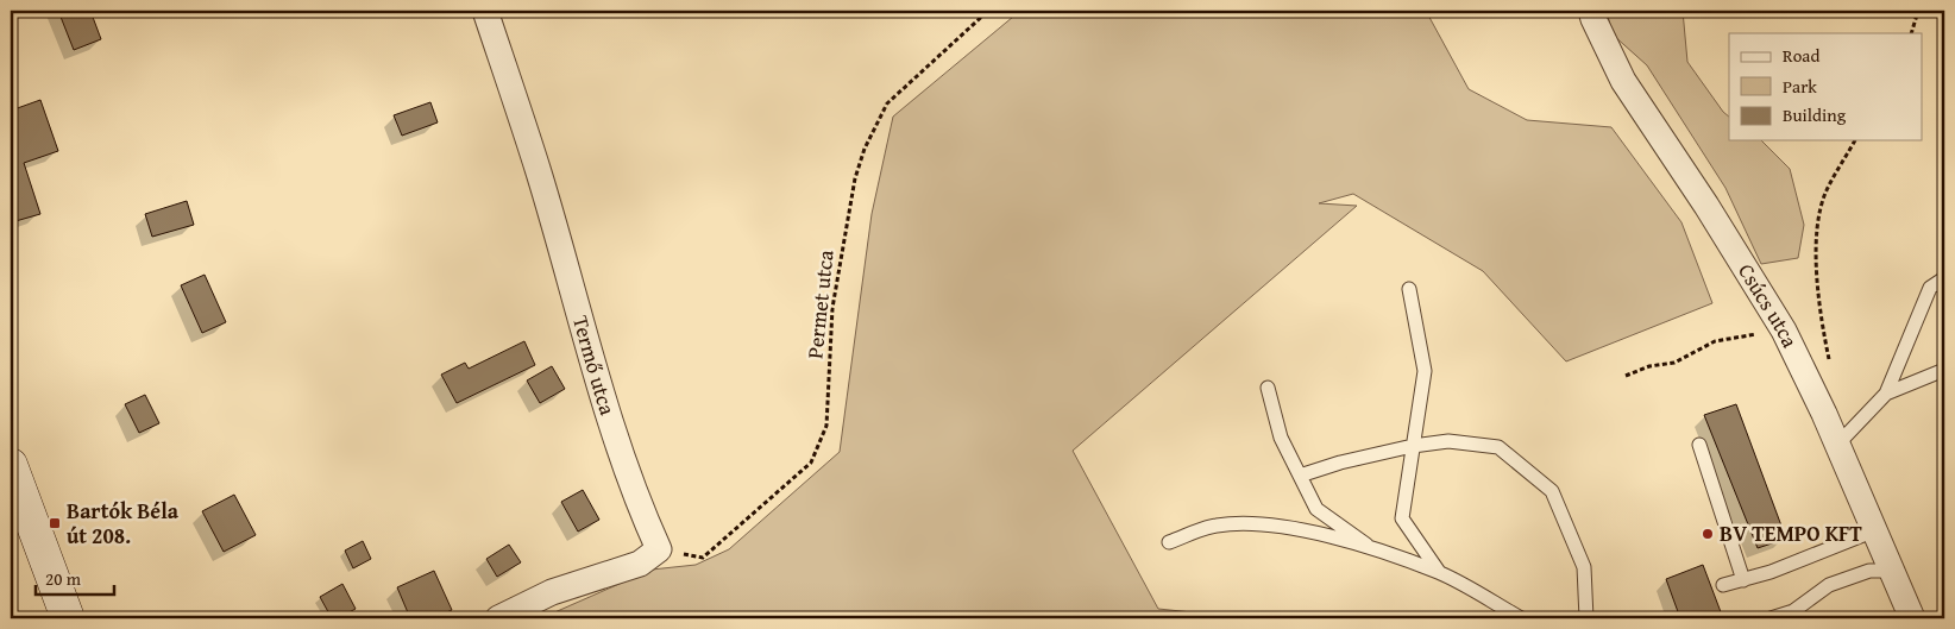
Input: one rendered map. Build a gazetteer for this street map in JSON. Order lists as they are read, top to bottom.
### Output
{
  "streets": {
    "street": ["Csúcs utca", "Termő utca"],
    "path": ["Permet utca"]
  },
  "crossings": [
    ["Permet utca", "Termő utca"]
  ],
  "places": {
    "transit": ["Bartók Béla út 208."],
    "other": ["BV TEMPO KFT"]
  },
  "legend": ["Road", "Park", "Building"],
  "scale_bar": "20 m"
}
